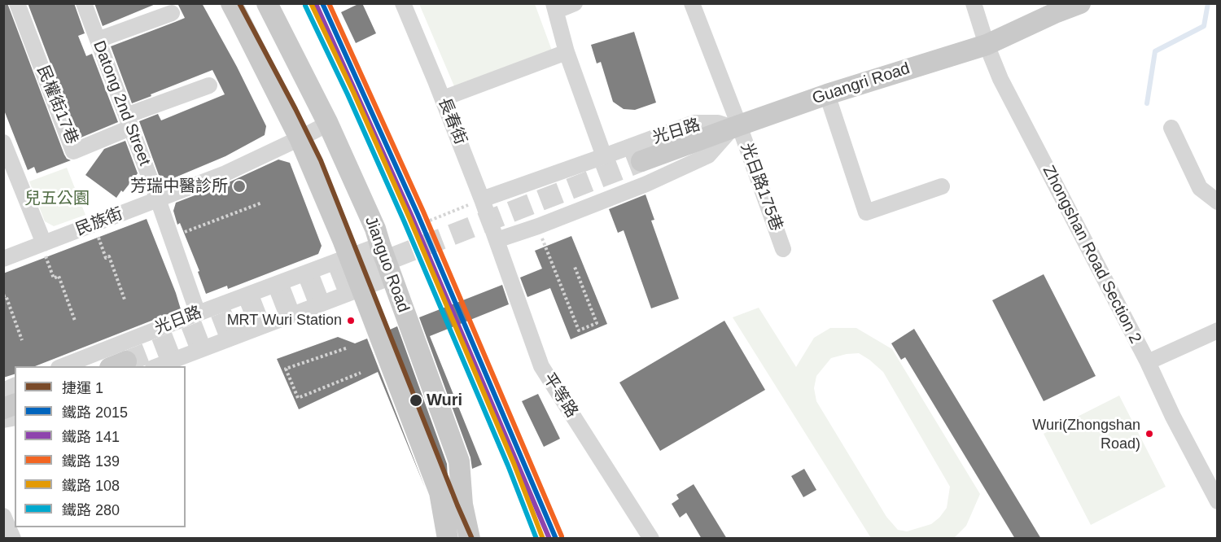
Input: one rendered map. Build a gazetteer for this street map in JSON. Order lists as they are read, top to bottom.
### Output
{
  "streets": {
    "main road": ["Guangri Road", "Jianguo Road"],
    "street": [
      "Datong 2nd Street",
      "民權街17巷",
      "長春街",
      "光日路",
      "光日路175巷",
      "民族街",
      "Zhongshan Road Section 2",
      "平等路"
    ]
  },
  "crossings": [
    ["Guangri Road", "光日路"],
    ["Guangri Road", "光日路175巷"],
    ["Guangri Road", "Zhongshan Road Section 2"],
    ["Datong 2nd Street", "民權街17巷"],
    ["Datong 2nd Street", "光日路"],
    ["Datong 2nd Street", "民族街"],
    ["長春街", "光日路"],
    ["長春街", "平等路"],
    ["光日路", "光日路175巷"],
    ["光日路", "Jianguo Road"],
    ["光日路", "平等路"],
    ["民族街", "Jianguo Road"]
  ],
  "parks": ["兒五公園"],
  "places": [
    "芳瑞中醫診所",
    "MRT Wuri Station",
    "Wuri",
    "Wuri(Zhongshan Road)"
  ],
  "lines": [
    "metro line 1",
    "rail line 2015",
    "rail line 139",
    "rail line 108",
    "rail line 141",
    "rail line 280"
  ],
  "legend": [
    "捷運 1",
    "鐵路 2015",
    "鐵路 141",
    "鐵路 139",
    "鐵路 108",
    "鐵路 280"
  ]
}
